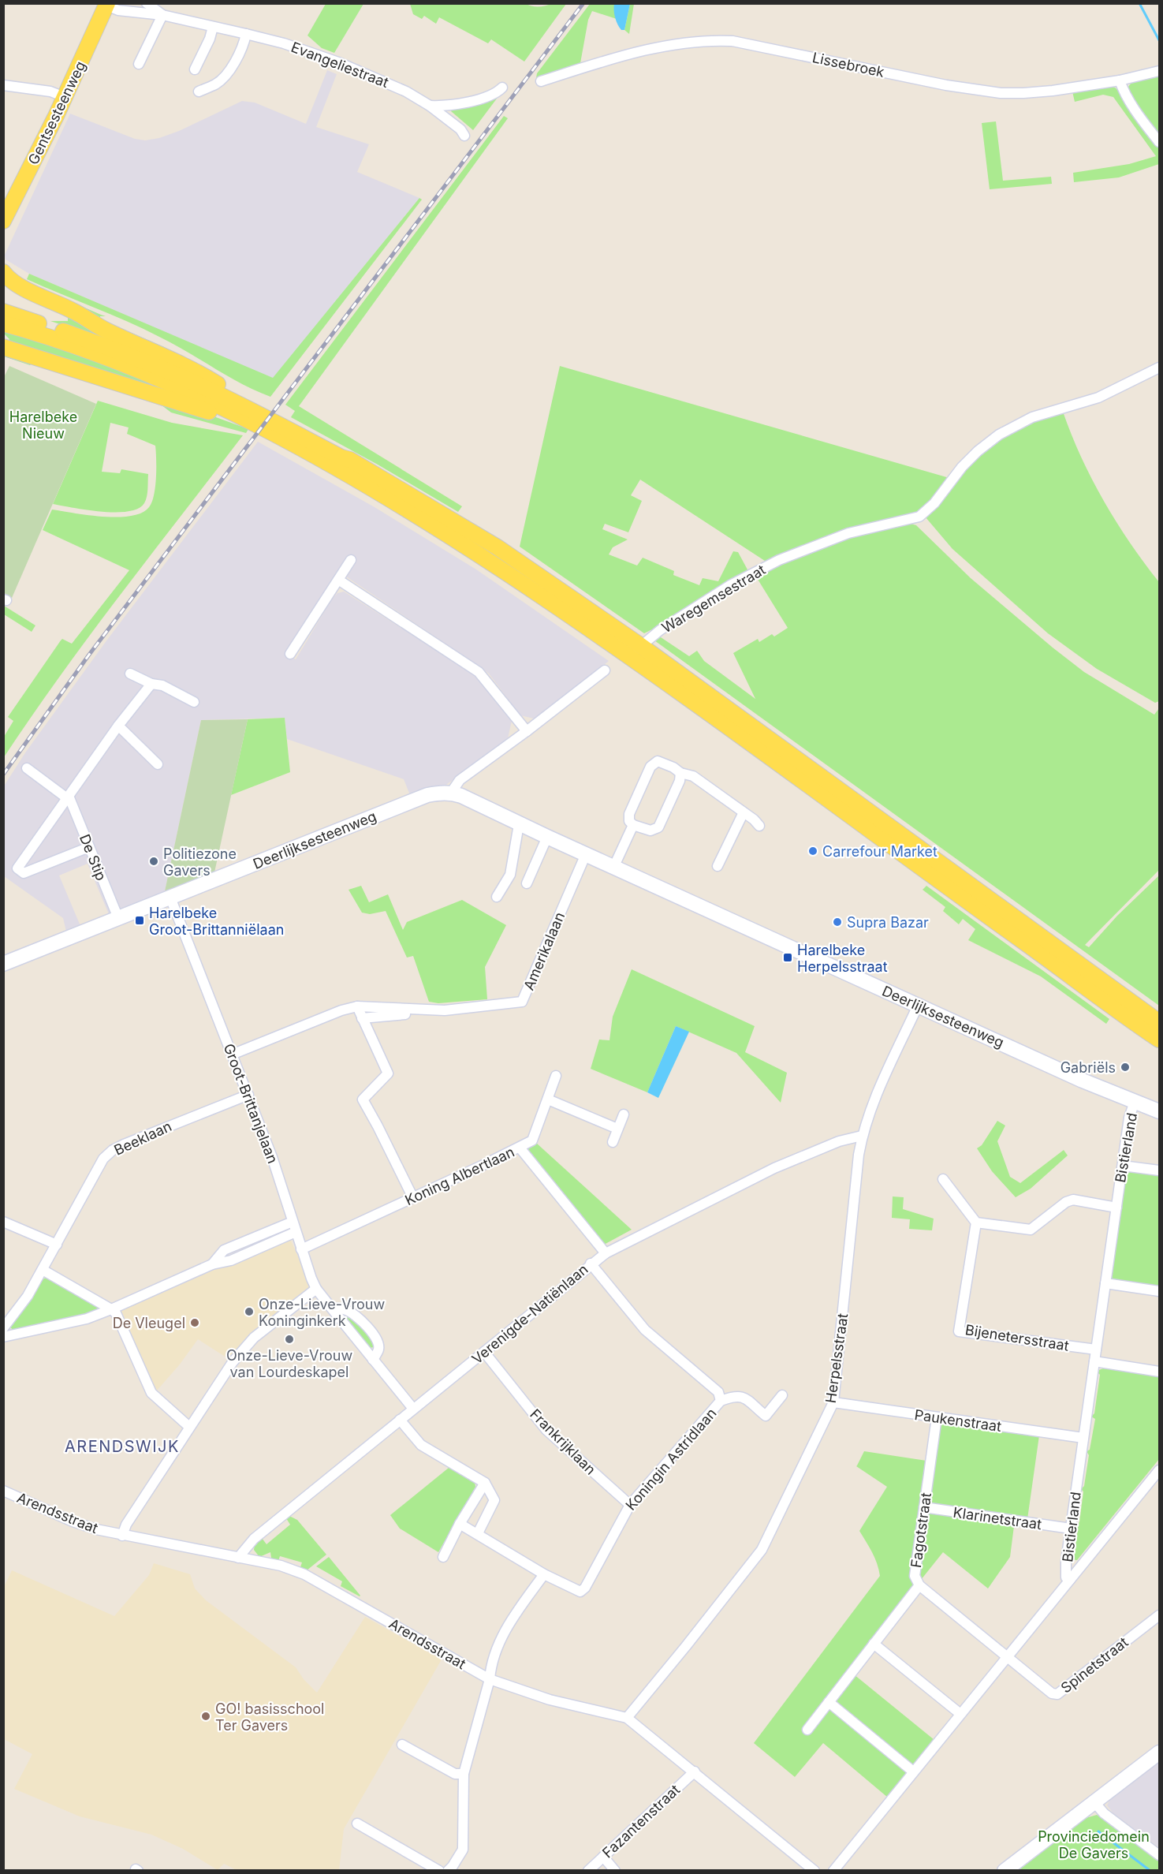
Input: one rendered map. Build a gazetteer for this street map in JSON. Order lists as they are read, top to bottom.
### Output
{
  "streets": {
    "main road": ["Gentsesteenweg", "Deerlijksesteenweg"],
    "street": [
      "Evangeliestraat",
      "Lissebroek",
      "Waregemsestraat",
      "De Stip",
      "Amerikalaan",
      "Groot-Brittanjelaan",
      "Beeklaan",
      "Bistierland",
      "Koning Albertlaan",
      "Verenigde-Natiënlaan",
      "Bijenetersstraat",
      "Herpelsstraat",
      "Paukenstraat",
      "Frankrijklaan",
      "Koningin Astridlaan",
      "Arendsstraat",
      "Klarinetstraat",
      "Fagotstraat",
      "Spinetstraat",
      "Fazantenstraat"
    ]
  },
  "crossings": [
    ["Evangeliestraat", "Gentsesteenweg"],
    ["Deerlijksesteenweg", "De Stip"],
    ["Deerlijksesteenweg", "Amerikalaan"],
    ["Deerlijksesteenweg", "Groot-Brittanjelaan"],
    ["Deerlijksesteenweg", "Bistierland"],
    ["Deerlijksesteenweg", "Herpelsstraat"],
    ["Amerikalaan", "Groot-Brittanjelaan"],
    ["Groot-Brittanjelaan", "Beeklaan"],
    ["Groot-Brittanjelaan", "Koning Albertlaan"],
    ["Groot-Brittanjelaan", "Verenigde-Natiënlaan"],
    ["Bistierland", "Bijenetersstraat"],
    ["Bistierland", "Paukenstraat"],
    ["Bistierland", "Klarinetstraat"],
    ["Bistierland", "Fagotstraat"],
    ["Bistierland", "Spinetstraat"],
    ["Koning Albertlaan", "Verenigde-Natiënlaan"],
    ["Verenigde-Natiënlaan", "Herpelsstraat"],
    ["Verenigde-Natiënlaan", "Frankrijklaan"],
    ["Verenigde-Natiënlaan", "Koningin Astridlaan"],
    ["Verenigde-Natiënlaan", "Arendsstraat"],
    ["Herpelsstraat", "Paukenstraat"],
    ["Herpelsstraat", "Arendsstraat"],
    ["Paukenstraat", "Fagotstraat"],
    ["Frankrijklaan", "Koningin Astridlaan"],
    ["Arendsstraat", "Fazantenstraat"],
    ["Klarinetstraat", "Fagotstraat"],
    ["Fagotstraat", "Spinetstraat"]
  ],
  "districts": ["ARENDSWIJK"],
  "parks": ["Harelbeke Nieuw", "Provinciedomein De Gavers"],
  "places": {
    "other": [
      "Carrefour Market",
      "Politiezone Gavers",
      "Supra Bazar",
      "Gabriëls",
      "Onze-Lieve-Vrouw Koninginkerk",
      "De Vleugel",
      "Onze-Lieve-Vrouw van Lourdeskapel",
      "GO! basisschool Ter Gavers"
    ],
    "transit": ["Harelbeke Groot-Brittanniëlaan", "Harelbeke Herpelsstraat"]
  }
}
